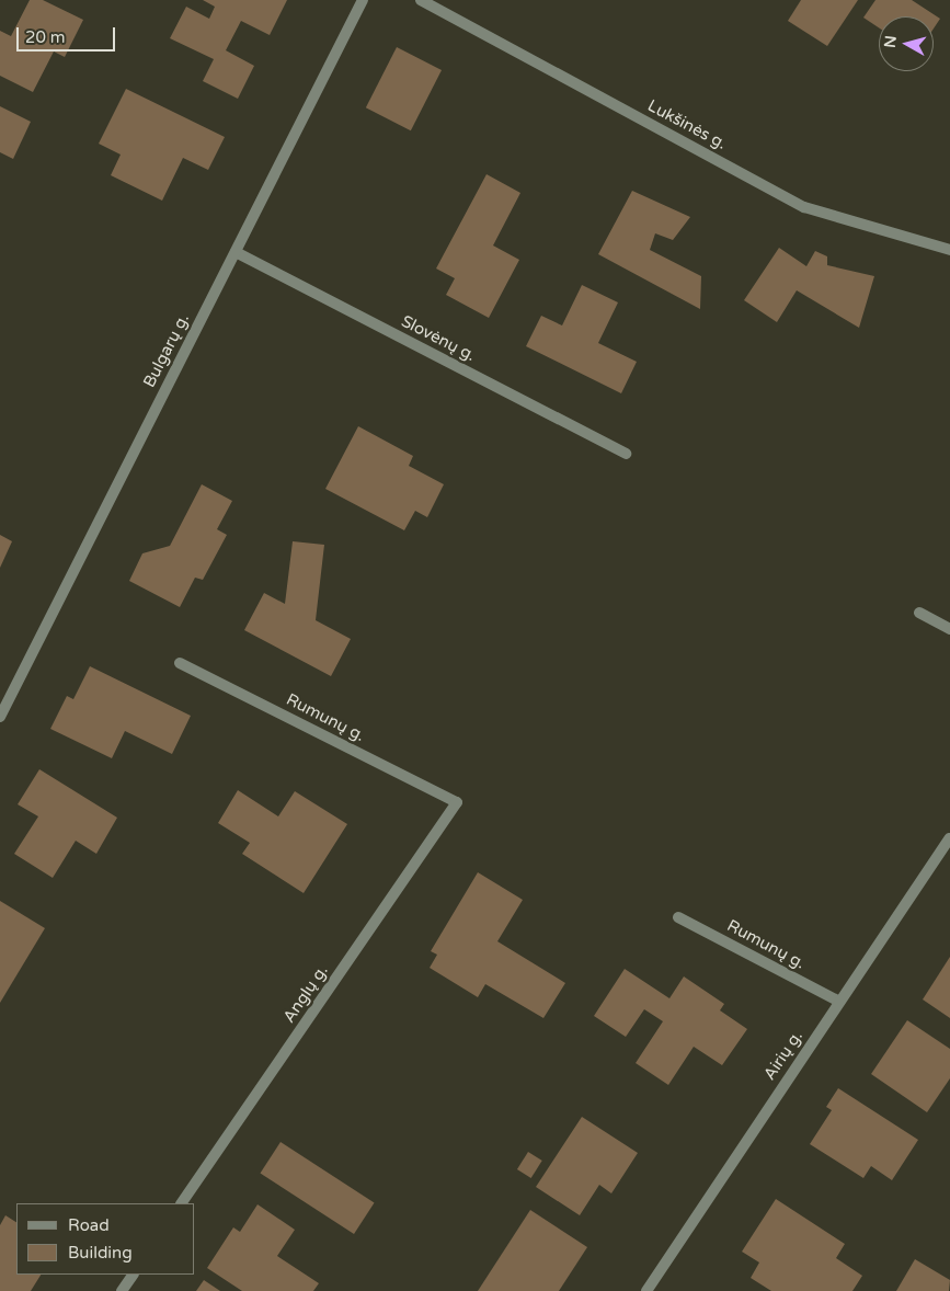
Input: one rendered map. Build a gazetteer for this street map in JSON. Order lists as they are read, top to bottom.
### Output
{
  "streets": {
    "street": [
      "Lukšinės g.",
      "Slovėnų g.",
      "Bulgarų g.",
      "Rumunų g.",
      "Anglų g.",
      "Airių g."
    ]
  },
  "crossings": [
    ["Slovėnų g.", "Bulgarų g."],
    ["Rumunų g.", "Anglų g."],
    ["Rumunų g.", "Airių g."]
  ],
  "legend": ["Road", "Building"],
  "scale_bar": "20 m",
  "north": "left"
}
